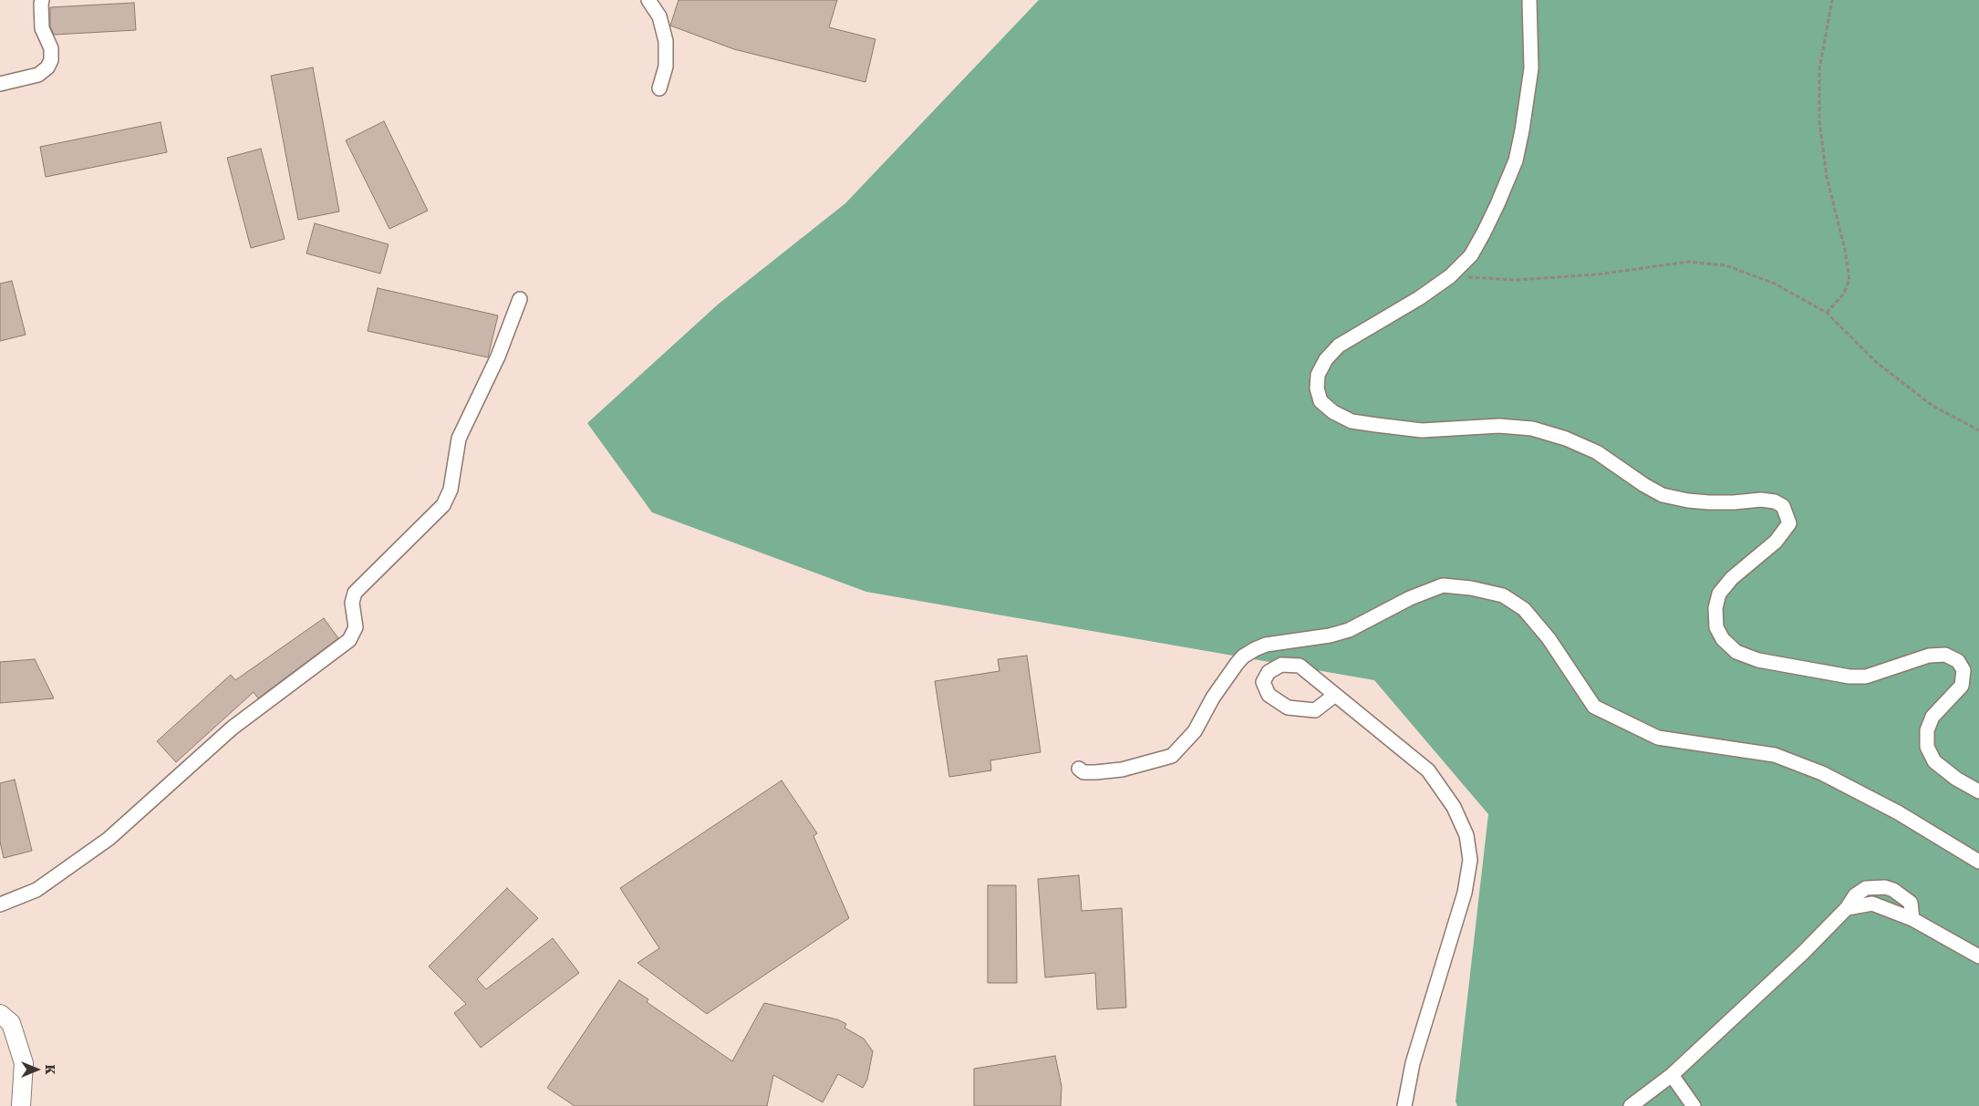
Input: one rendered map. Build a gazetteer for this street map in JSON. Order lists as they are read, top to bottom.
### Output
{
  "north": "right"
}
